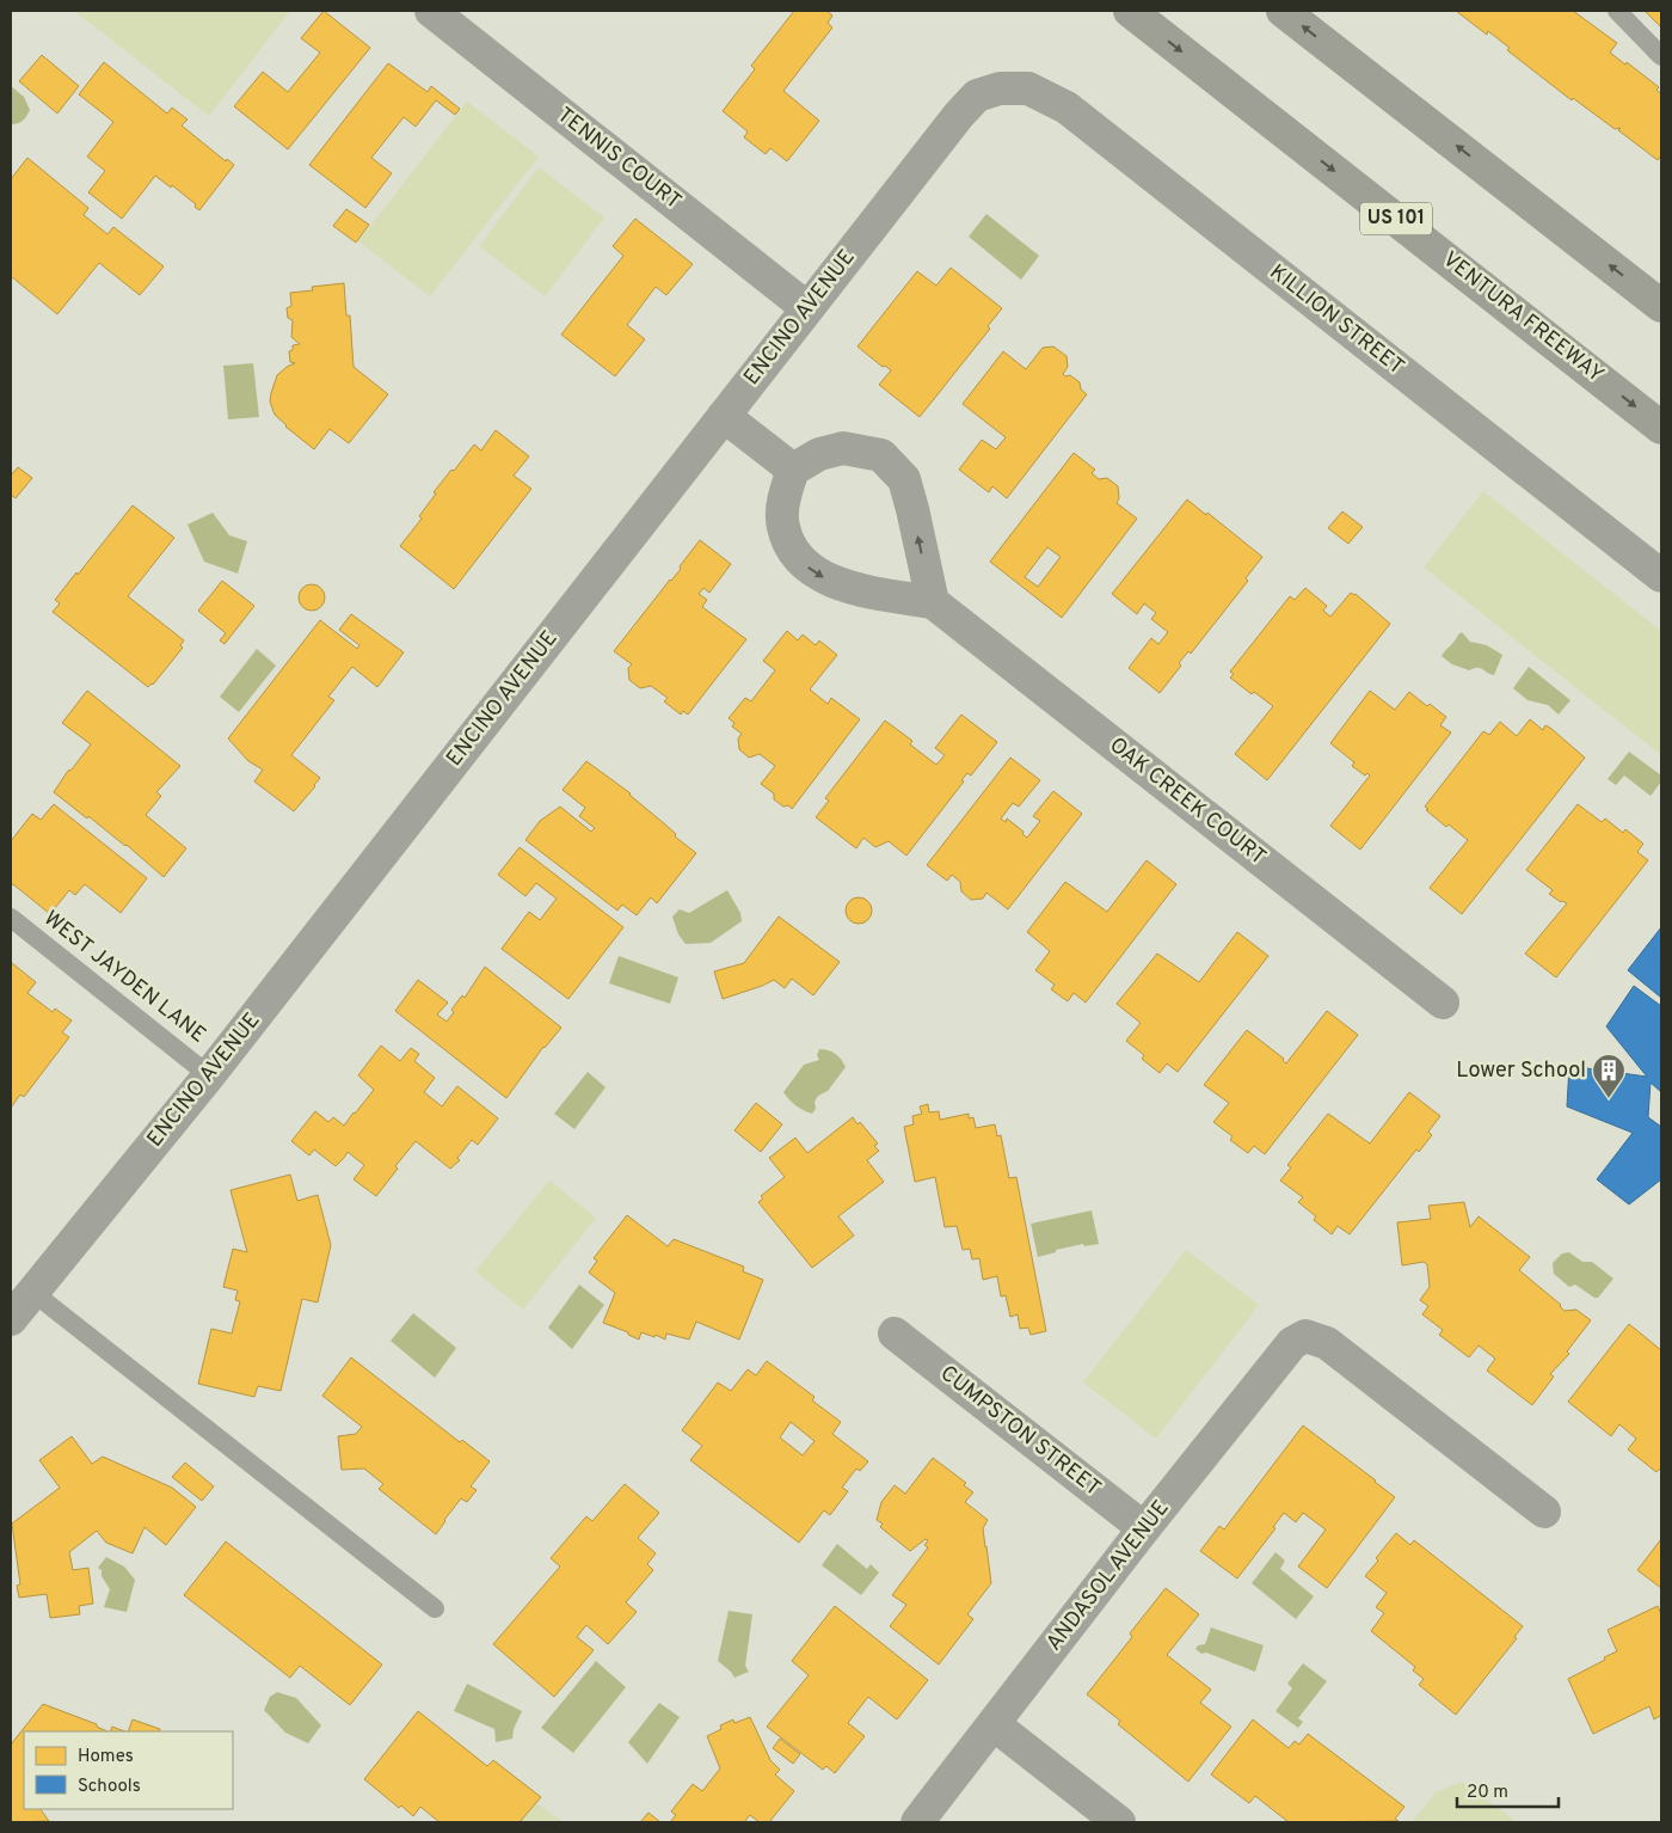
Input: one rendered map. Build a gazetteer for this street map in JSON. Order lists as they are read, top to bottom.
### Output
{
  "streets": {
    "highway": ["US 101", "VENTURA FREEWAY"],
    "street": [
      "TENNIS COURT",
      "ENCINO AVENUE",
      "KILLION STREET",
      "OAK CREEK COURT",
      "CUMPSTON STREET",
      "ANDASOL AVENUE"
    ],
    "lane": ["WEST JAYDEN LANE"]
  },
  "crossings": [
    ["TENNIS COURT", "ENCINO AVENUE"],
    ["ENCINO AVENUE", "KILLION STREET"],
    ["ENCINO AVENUE", "WEST JAYDEN LANE"],
    ["CUMPSTON STREET", "ANDASOL AVENUE"]
  ],
  "places": {
    "building": ["Lower School"]
  },
  "legend": ["Homes", "Schools"],
  "scale_bar": "20 m"
}
